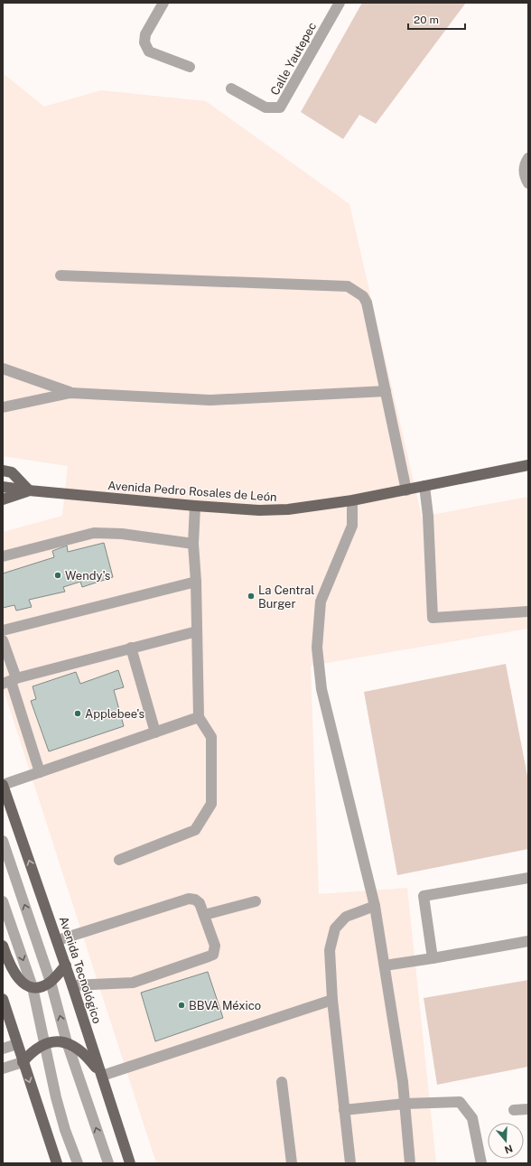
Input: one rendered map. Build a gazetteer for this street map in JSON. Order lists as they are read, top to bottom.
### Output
{
  "streets": {
    "main road": ["Avenida Pedro Rosales de León", "Avenida Tecnológico"],
    "street": ["Calle Yautepec"]
  },
  "one_way": ["Avenida Tecnológico"],
  "places": [
    "Wendy's",
    "La Central Burger",
    "Applebee's",
    "BBVA México"
  ],
  "scale_bar": "20 m",
  "north": "bottom"
}
